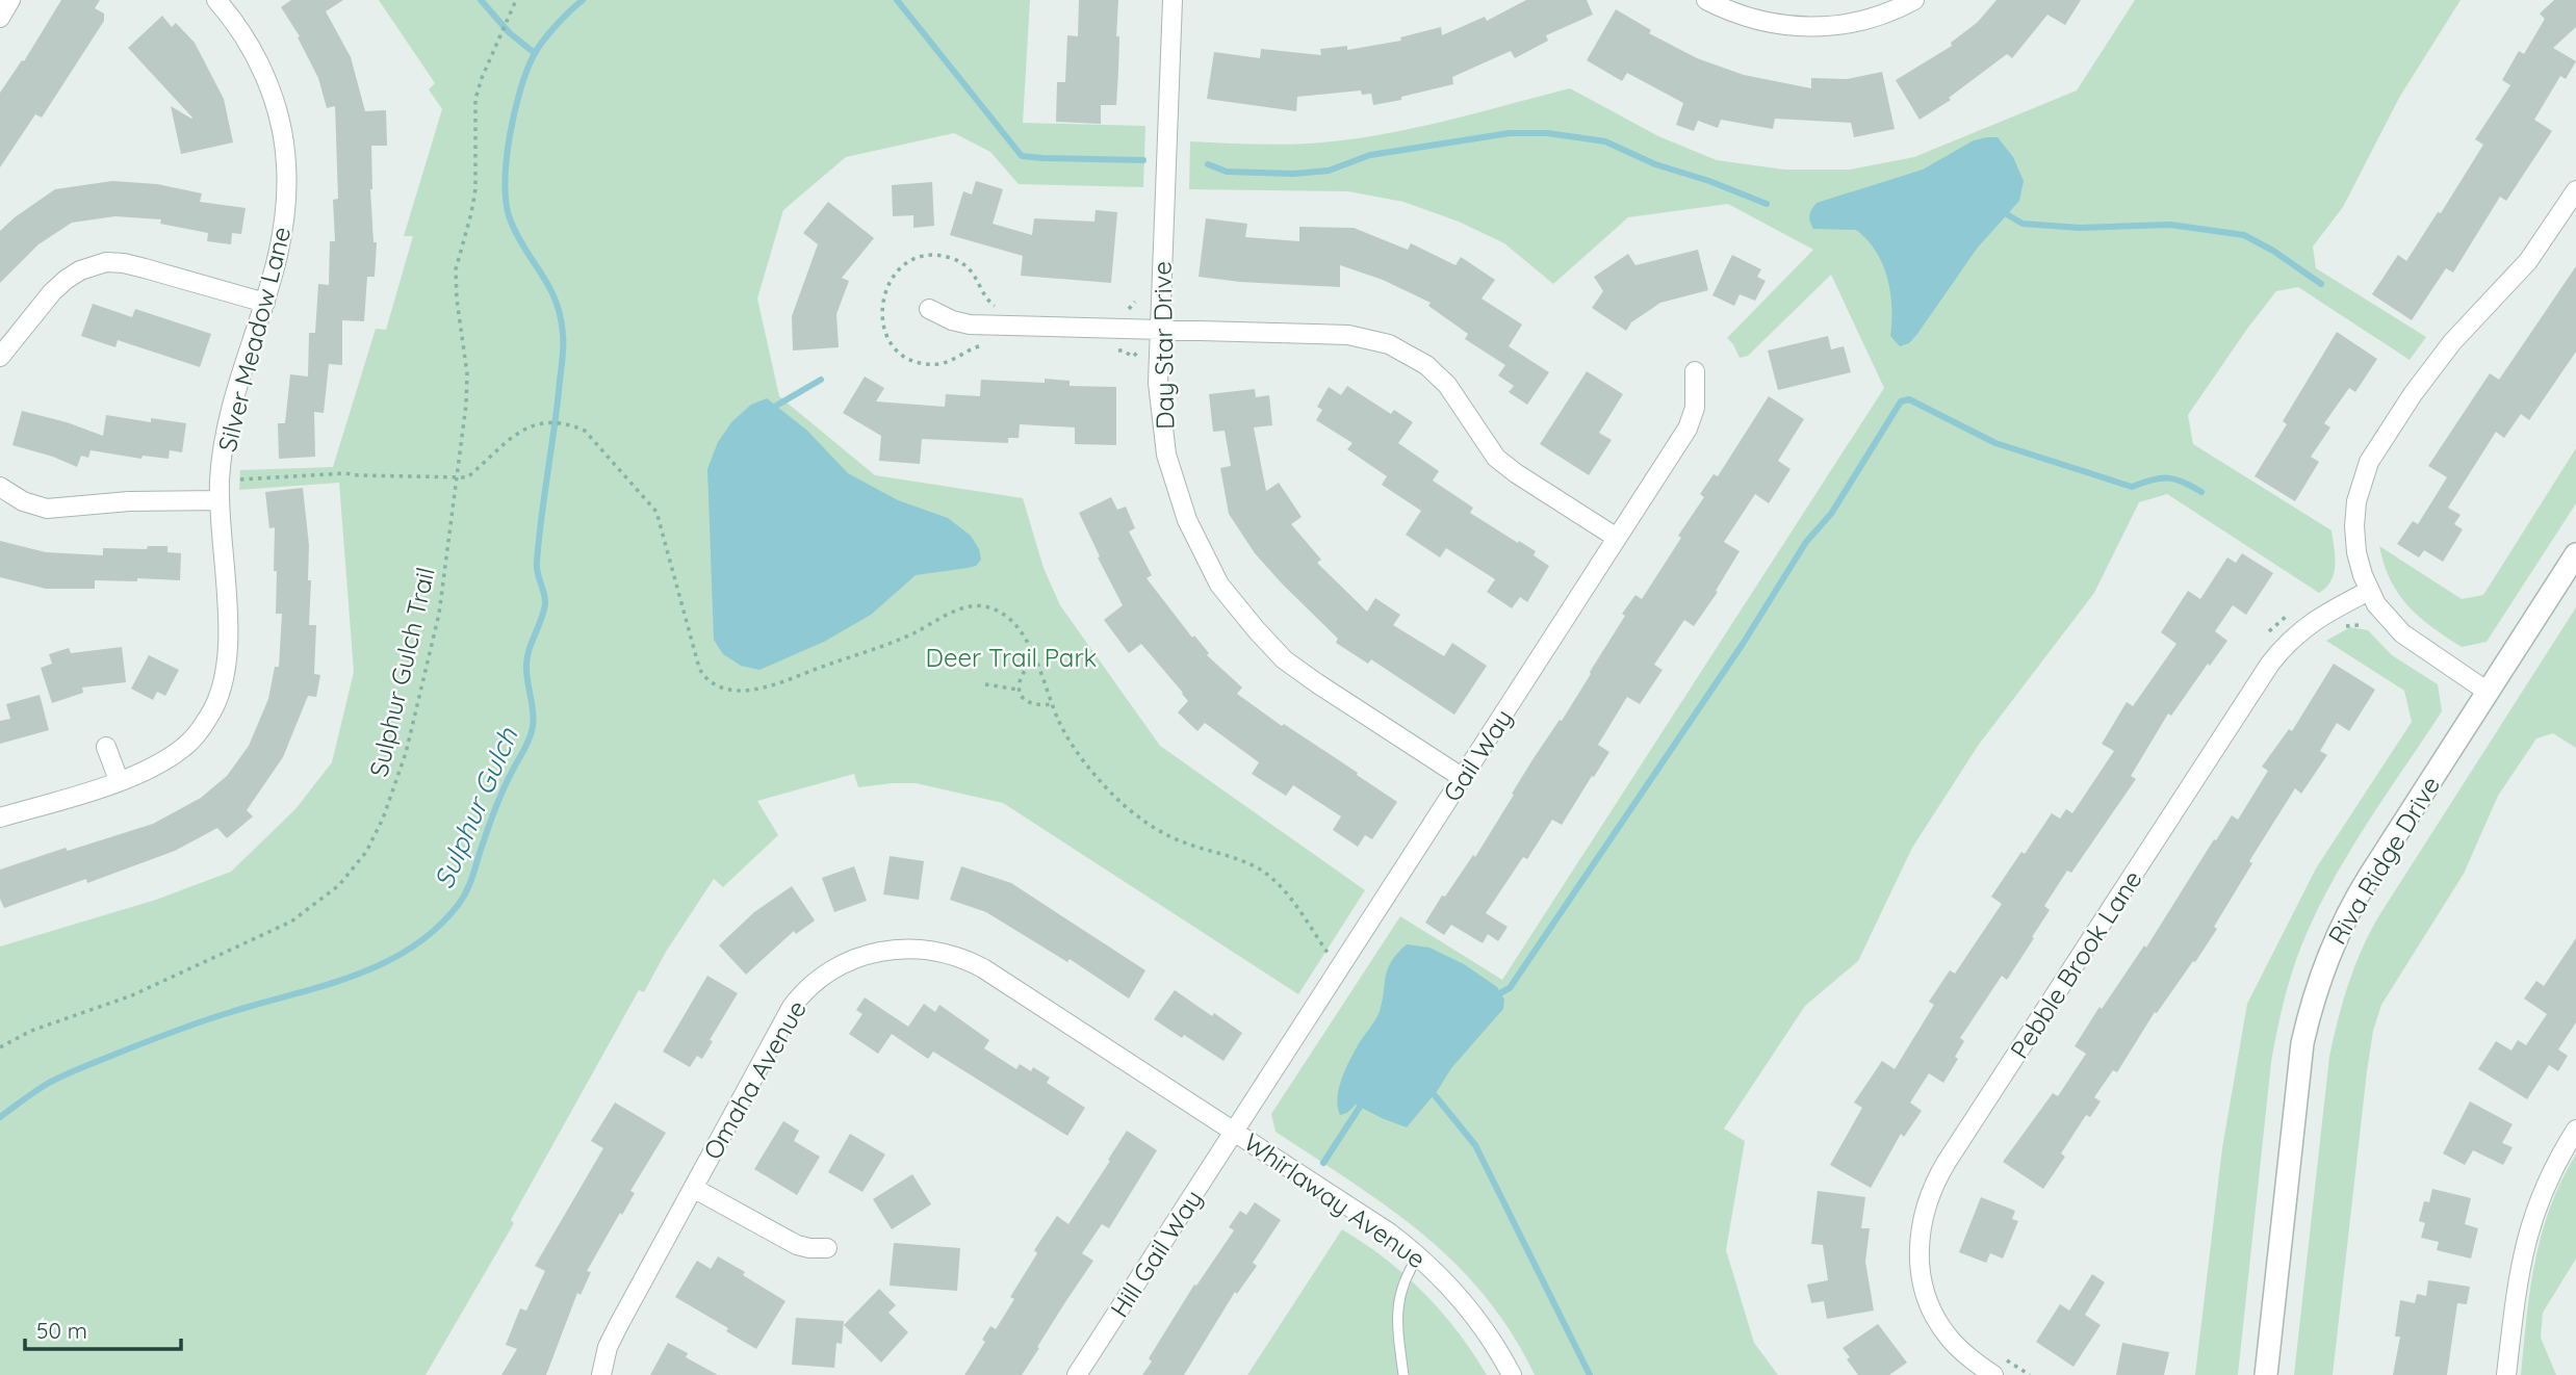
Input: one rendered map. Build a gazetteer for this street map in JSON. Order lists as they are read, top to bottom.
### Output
{
  "streets": {
    "street": [
      "Silver Meadow Lane",
      "Day Star Drive",
      "Gail Way",
      "Riva Ridge Drive",
      "Pebble Brook Lane",
      "Omaha Avenue",
      "Whirlaway Avenue",
      "Hill Gail Way"
    ],
    "path": ["Sulphur Gulch Trail"]
  },
  "crossings": [
    ["Day Star Drive", "Gail Way"],
    ["Gail Way", "Omaha Avenue"],
    ["Gail Way", "Whirlaway Avenue"],
    ["Gail Way", "Hill Gail Way"],
    ["Omaha Avenue", "Whirlaway Avenue"],
    ["Omaha Avenue", "Hill Gail Way"],
    ["Whirlaway Avenue", "Hill Gail Way"]
  ],
  "water": ["Sulphur Gulch"],
  "parks": ["Deer Trail Park"],
  "scale_bar": "50 m"
}
